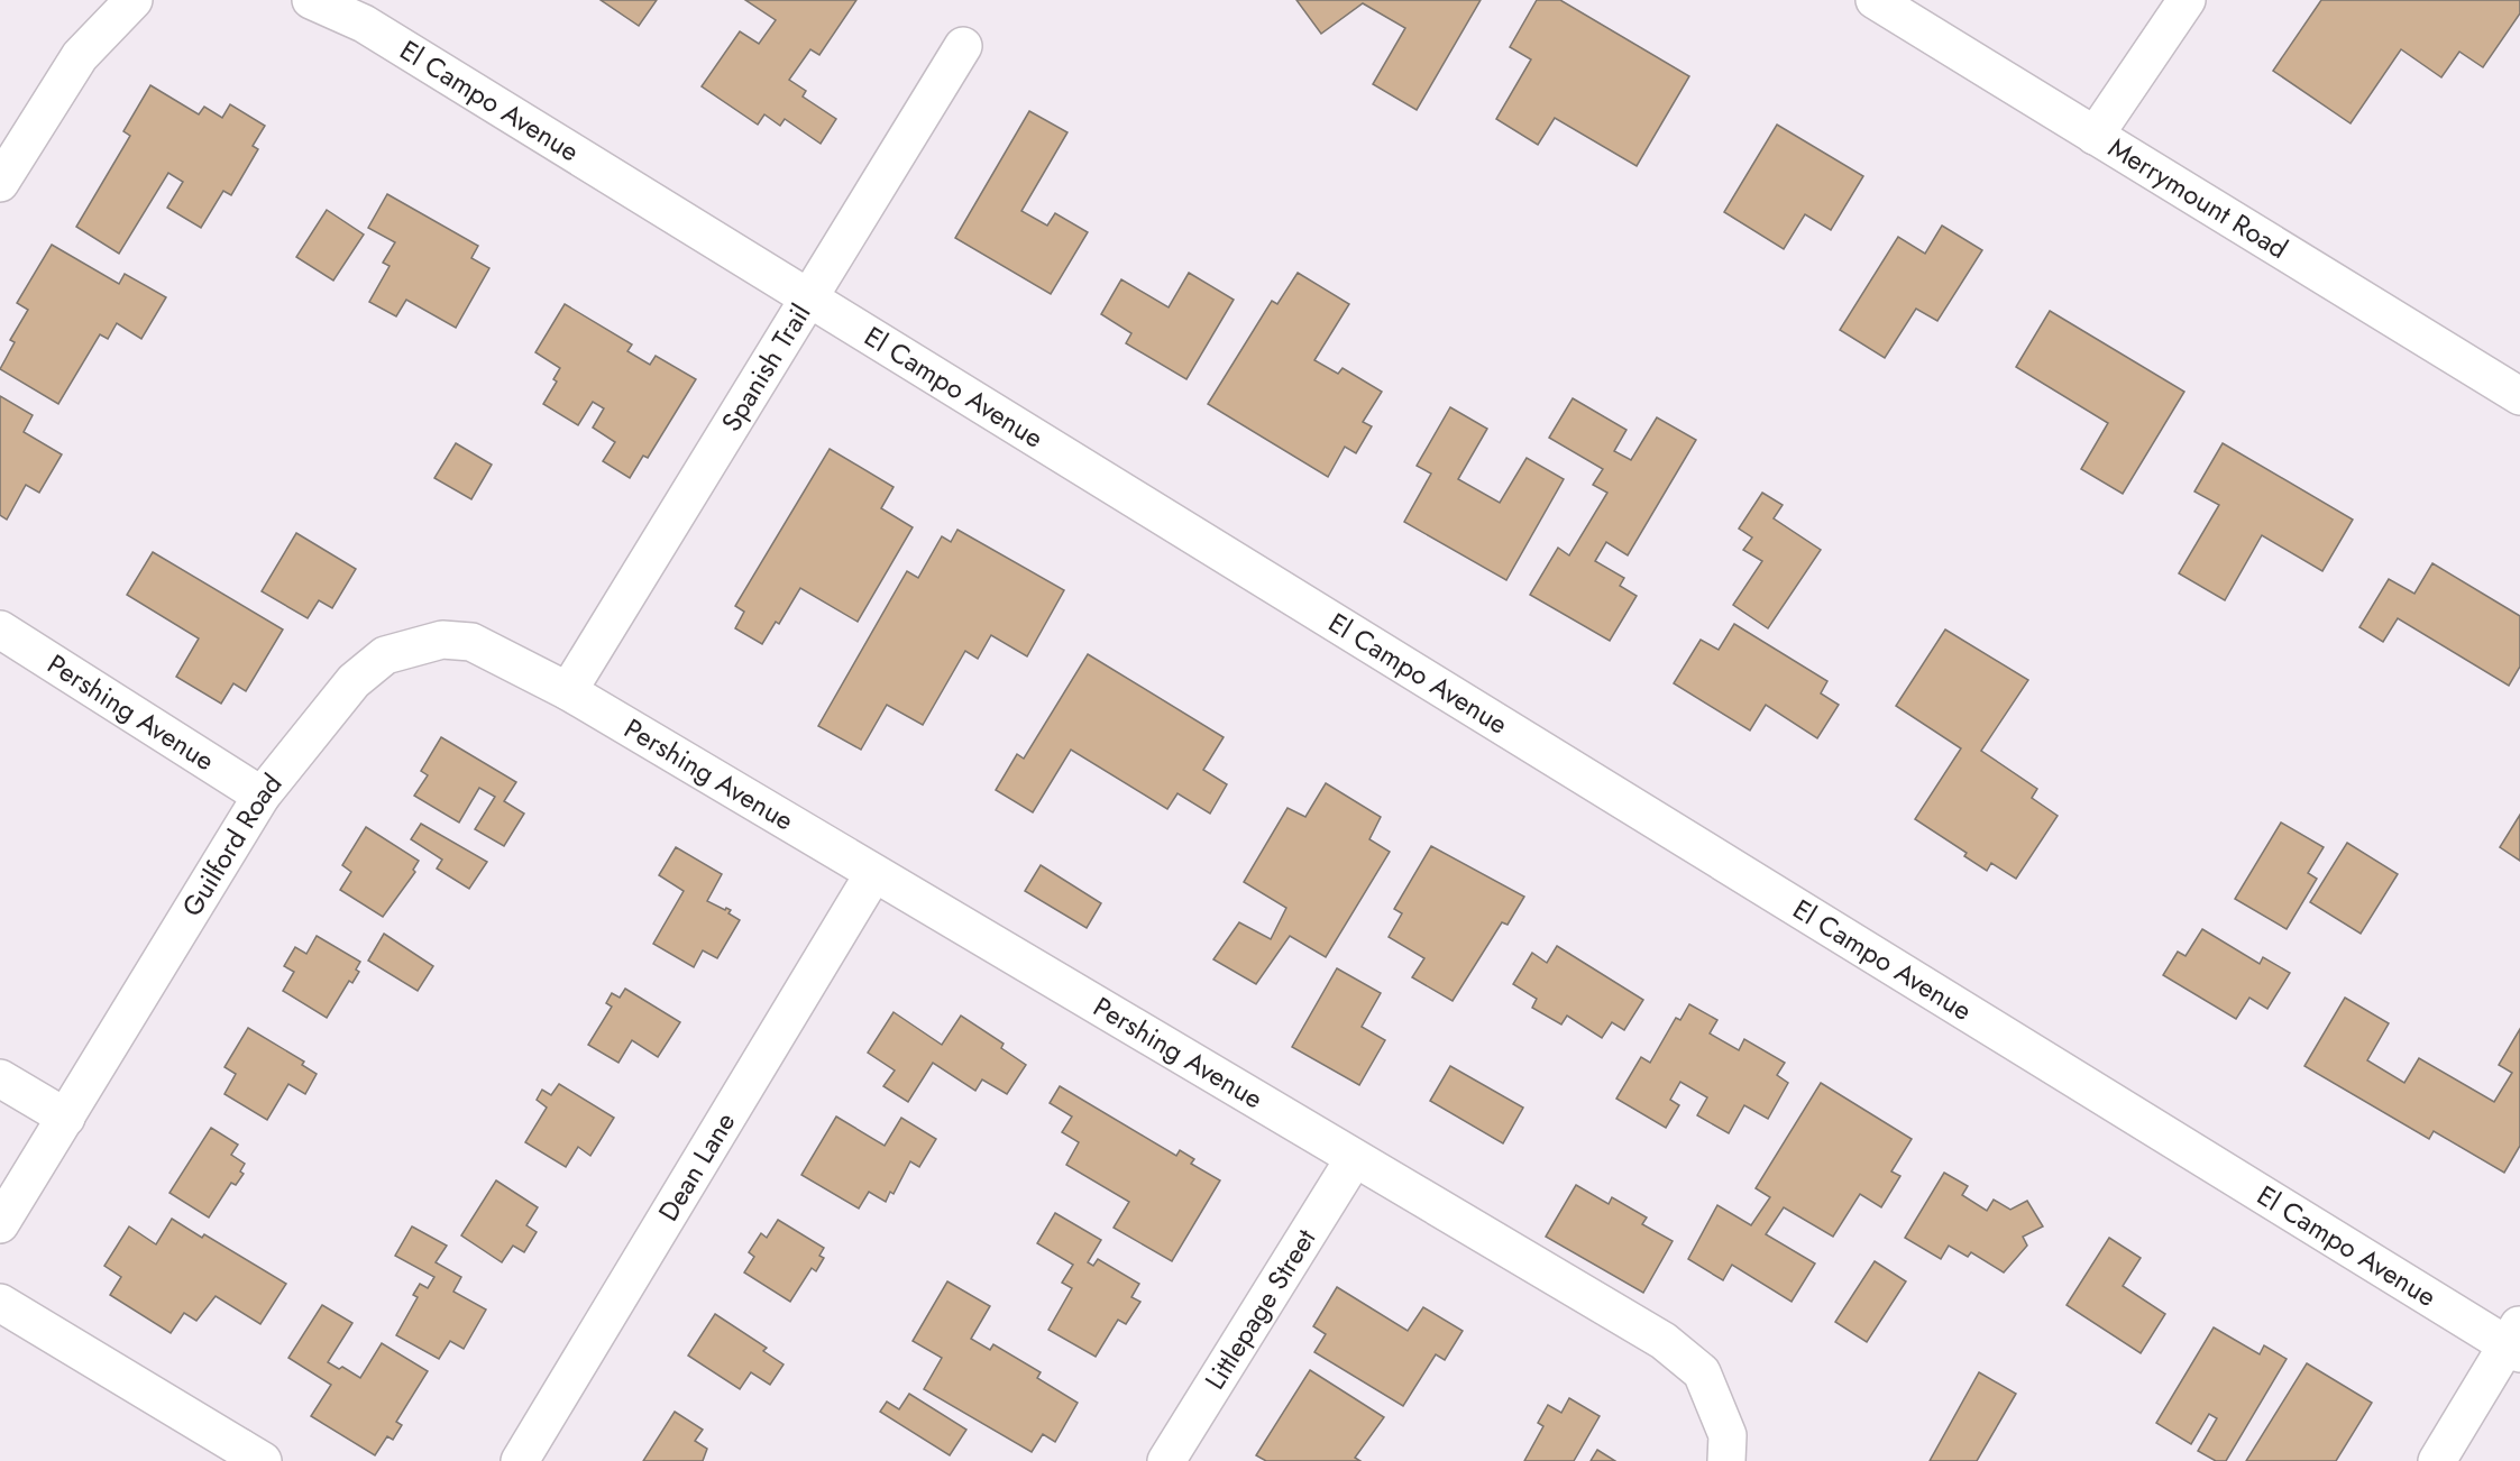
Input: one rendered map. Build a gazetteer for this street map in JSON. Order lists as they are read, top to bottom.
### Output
{
  "streets": {
    "street": [
      "El Campo Avenue",
      "Merrymount Road",
      "Spanish Trail",
      "Pershing Avenue",
      "Guilford Road",
      "Dean Lane",
      "Littlepage Street"
    ]
  },
  "crossings": [
    ["El Campo Avenue", "Spanish Trail"],
    ["Spanish Trail", "Pershing Avenue"],
    ["Spanish Trail", "Guilford Road"],
    ["Pershing Avenue", "Guilford Road"],
    ["Pershing Avenue", "Dean Lane"],
    ["Pershing Avenue", "Littlepage Street"]
  ]
}
